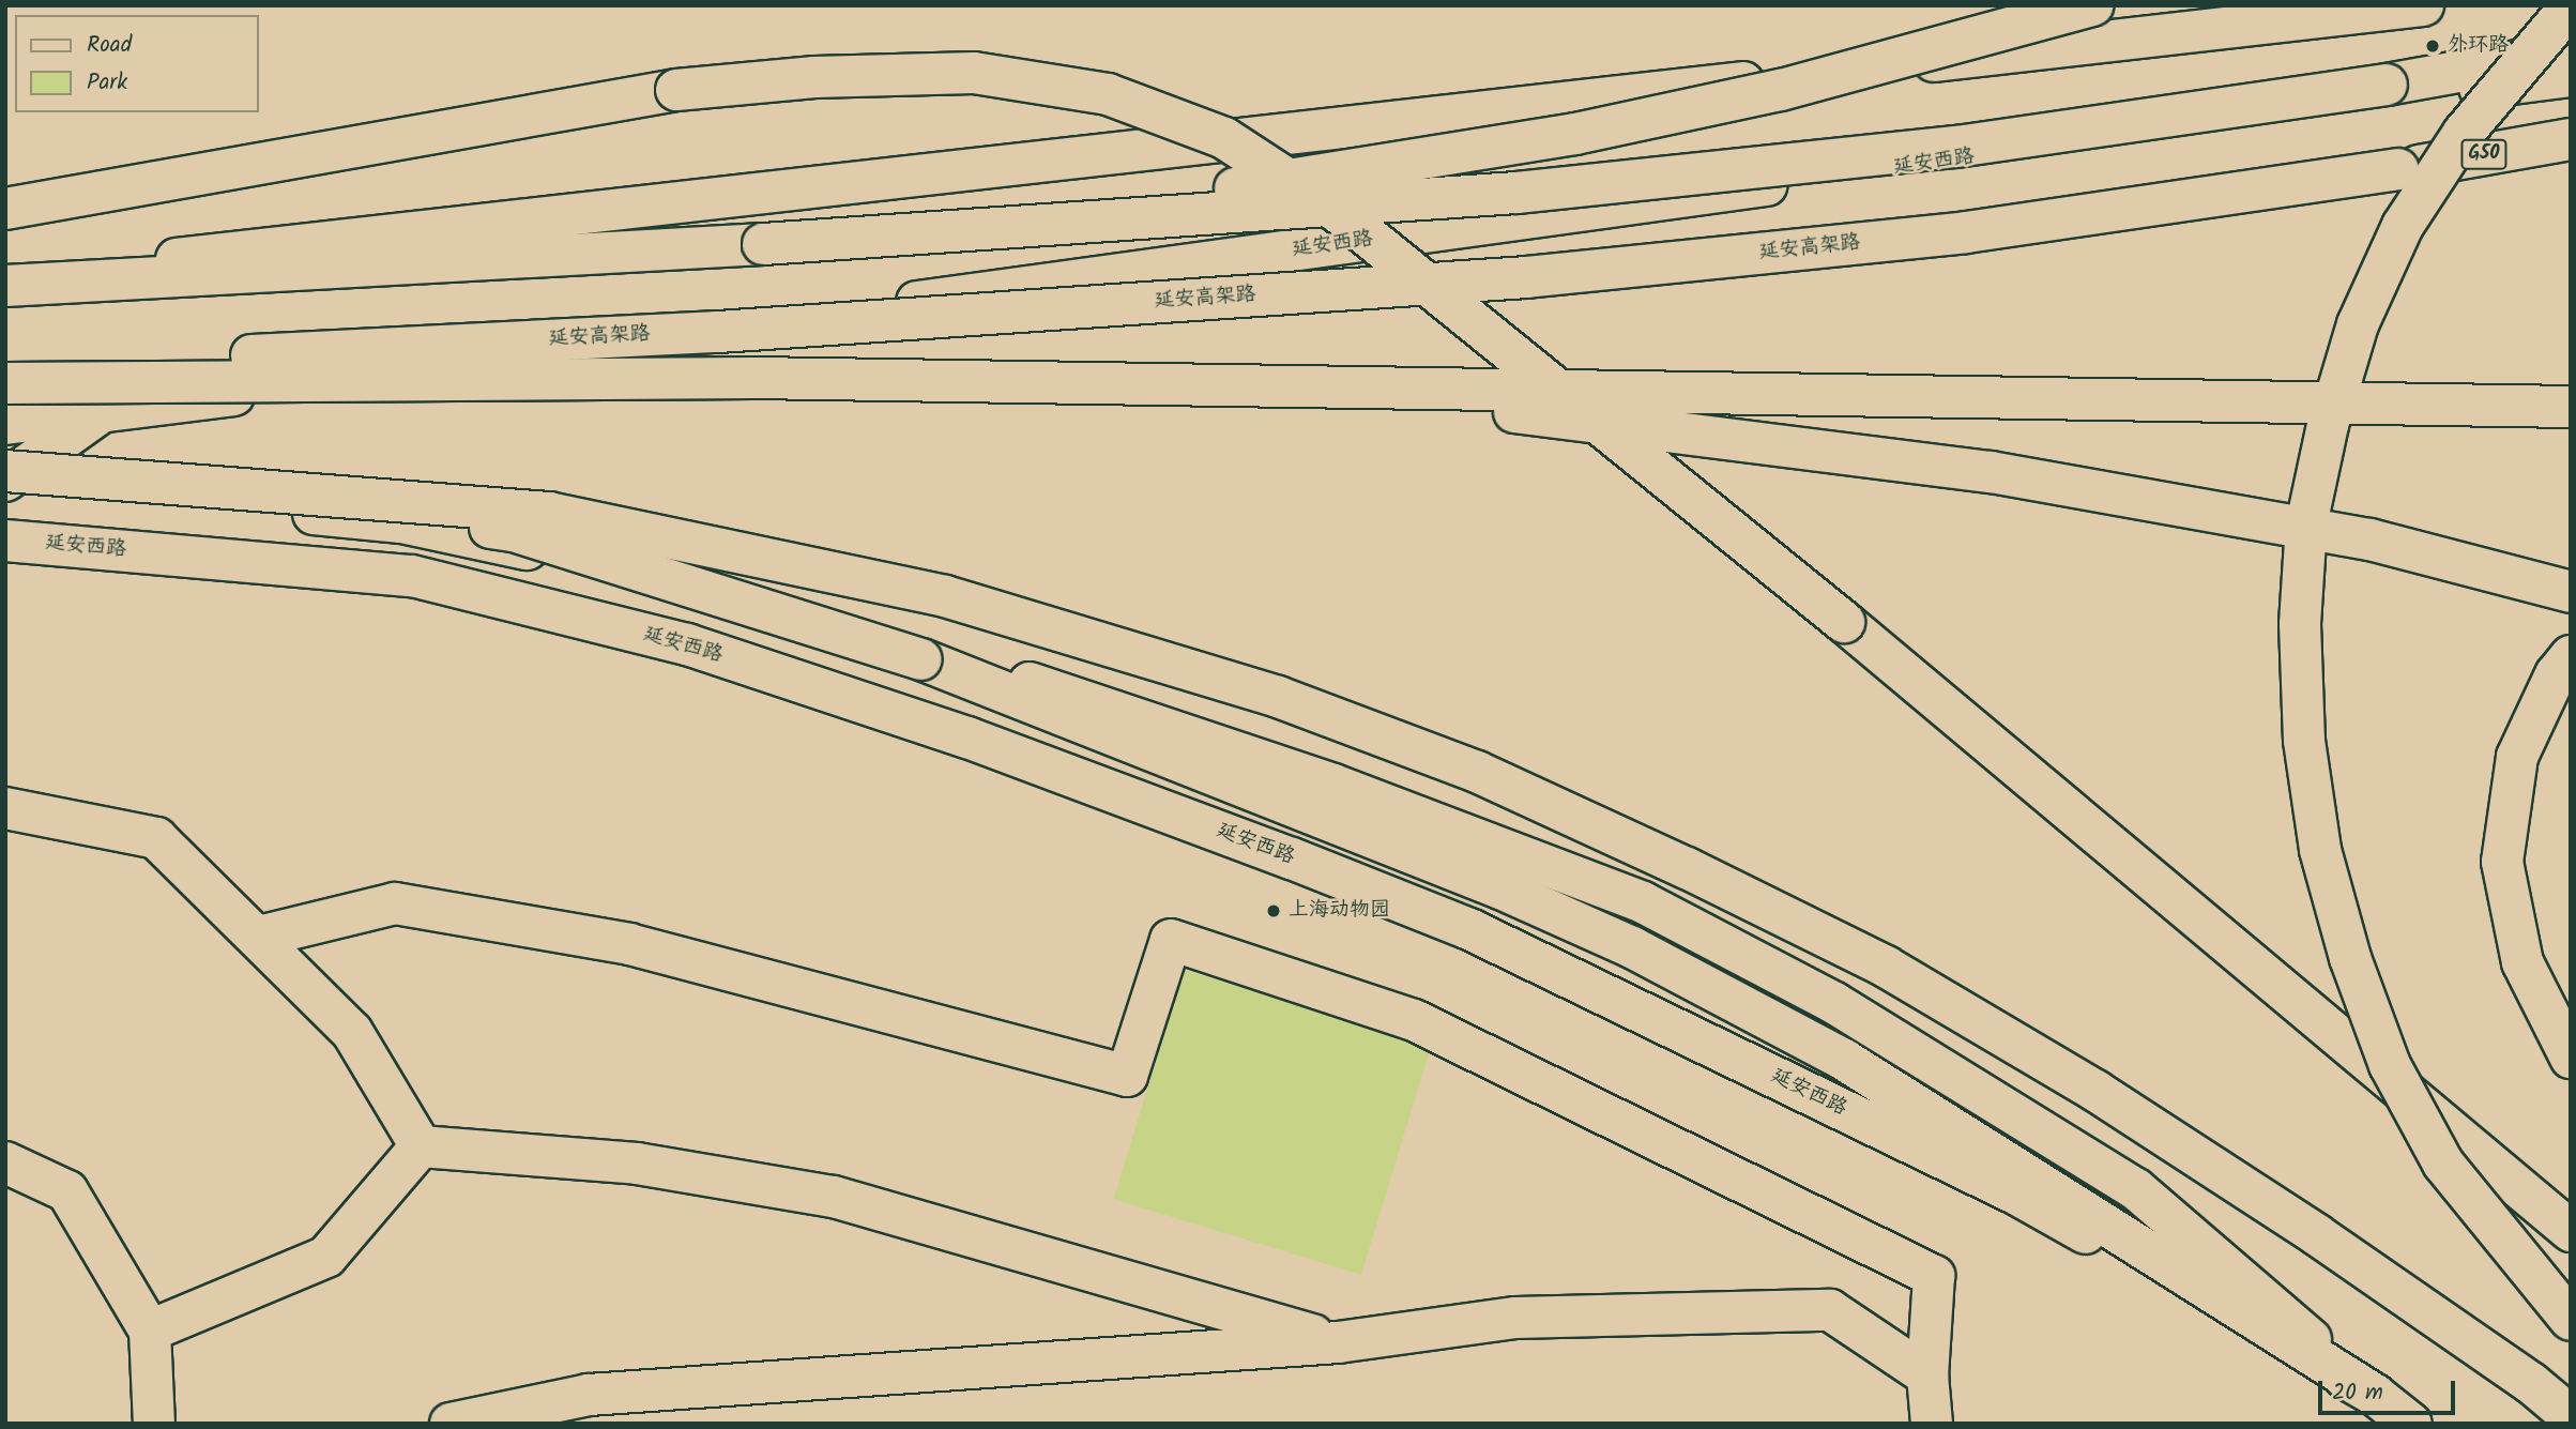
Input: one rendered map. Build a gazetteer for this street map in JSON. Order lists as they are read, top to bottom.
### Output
{
  "streets": {
    "main road": ["G50", "延安西路", "延安高架路"]
  },
  "places": ["外环路", "上海动物园"],
  "legend": ["Road", "Park"],
  "scale_bar": "20 m"
}
